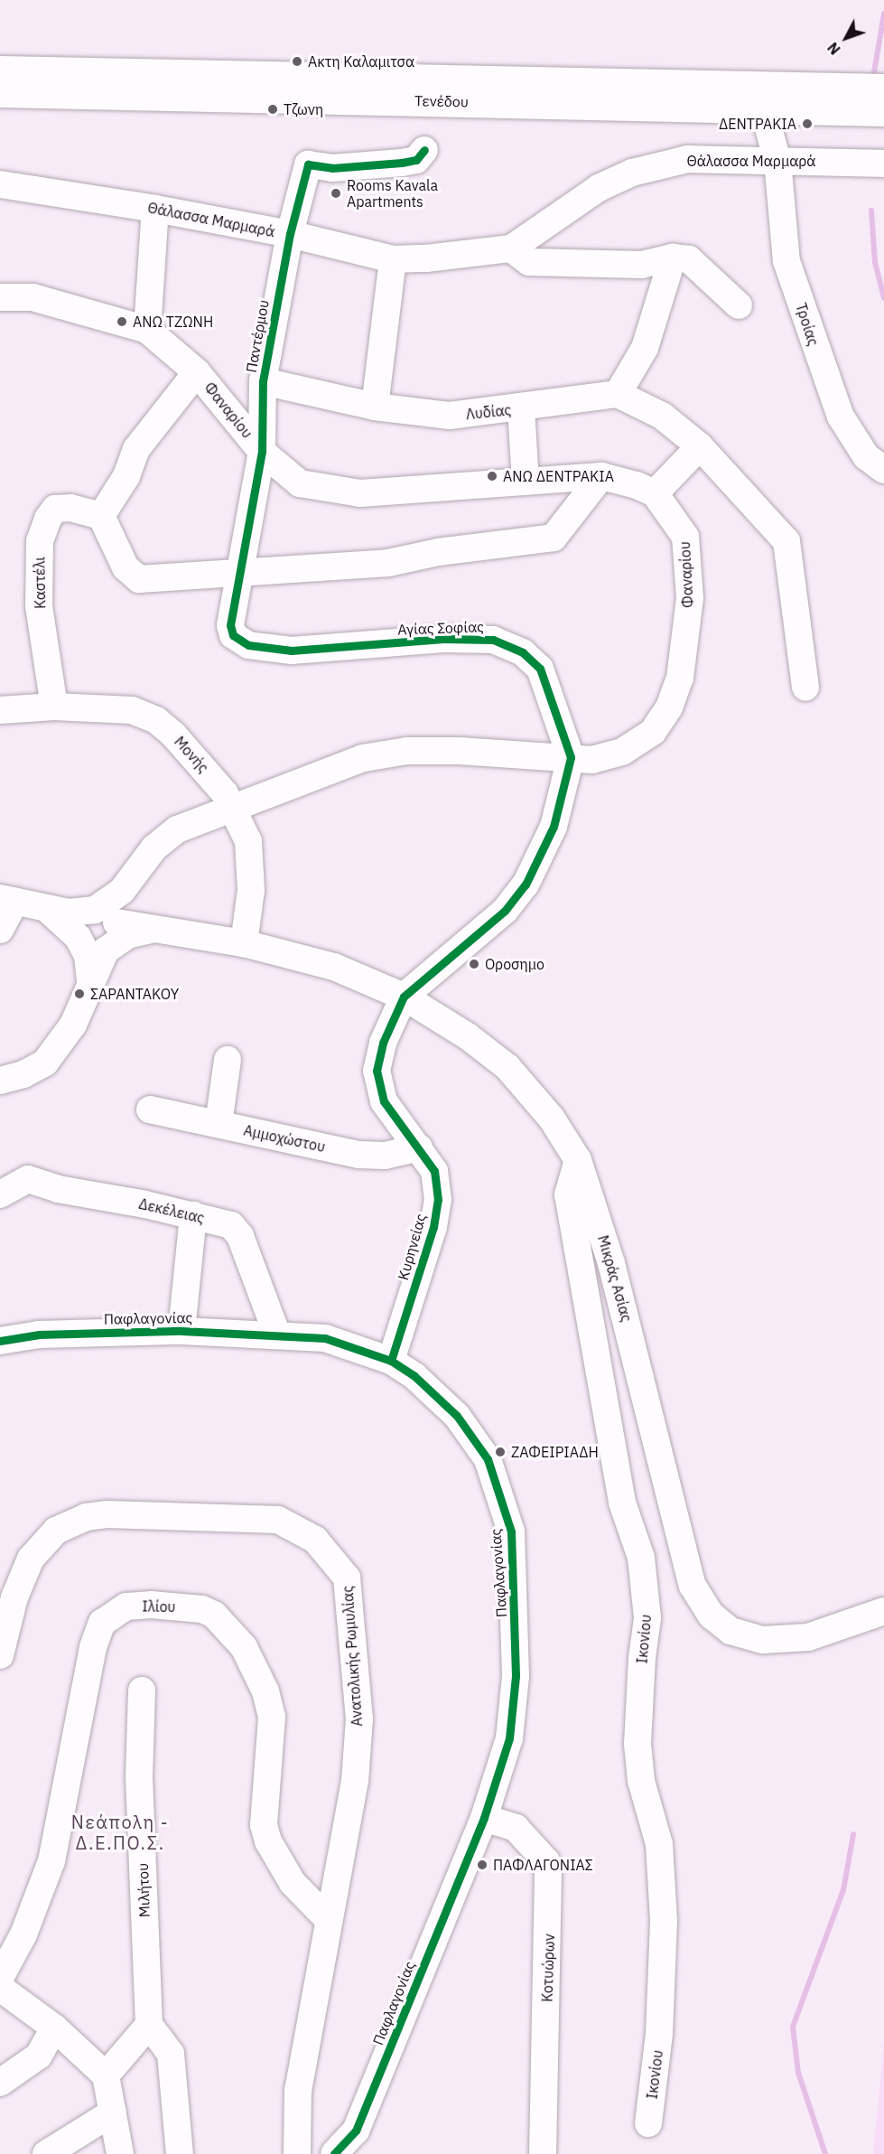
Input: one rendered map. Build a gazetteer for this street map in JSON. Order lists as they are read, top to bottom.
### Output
{
  "streets": {
    "main road": ["Τενέδου"],
    "street": [
      "Θάλασσα Μαρμαρά",
      "Τροίας",
      "Παντέρμου",
      "Φαναρίου",
      "Λυδίας",
      "Καστέλι",
      "Αγίας Σοφίας",
      "Μονής",
      "Αμμοχώστου",
      "Δεκέλειας",
      "Κυρηνείας",
      "Μικράς Ασίας",
      "Παφλαγονίας",
      "Ιλίου",
      "Ικονίου",
      "Ανατολικής Ρωμυλίας",
      "Μιλήτου",
      "Κοτυώρων"
    ]
  },
  "crossings": [
    ["Τενέδου", "Τροίας"],
    ["Θάλασσα Μαρμαρά", "Τροίας"],
    ["Θάλασσα Μαρμαρά", "Παντέρμου"],
    ["Παντέρμου", "Φαναρίου"],
    ["Παντέρμου", "Λυδίας"],
    ["Παντέρμου", "Αγίας Σοφίας"],
    ["Φαναρίου", "Αγίας Σοφίας"],
    ["Φαναρίου", "Μονής"],
    ["Φαναρίου", "Μικράς Ασίας"],
    ["Καστέλι", "Μονής"],
    ["Μονής", "Μικράς Ασίας"],
    ["Αμμοχώστου", "Κυρηνείας"],
    ["Δεκέλειας", "Παφλαγονίας"],
    ["Κυρηνείας", "Μικράς Ασίας"],
    ["Κυρηνείας", "Παφλαγονίας"],
    ["Μικράς Ασίας", "Ικονίου"],
    ["Παφλαγονίας", "Κοτυώρων"],
    ["Ιλίου", "Ανατολικής Ρωμυλίας"]
  ],
  "districts": ["Νεάπολη - Δ.Ε.ΠΟ.Σ."],
  "places": [
    "Ακτη Καλαμιτσα",
    "Τζωνη",
    "ΔΕΝΤΡΑΚΙΑ",
    "Rooms Kavala Apartments",
    "ΑΝΩ ΤΖΩΝΗ",
    "ΑΝΩ ΔΕΝΤΡΑΚΙΑ",
    "Οροσημο",
    "ΣΑΡΑΝΤΑΚΟΥ",
    "ΖΑΦΕΙΡΙΑΔΗ",
    "ΠΑΦΛΑΓΟΝΙΑΣ"
  ],
  "north": "bottom left"
}
